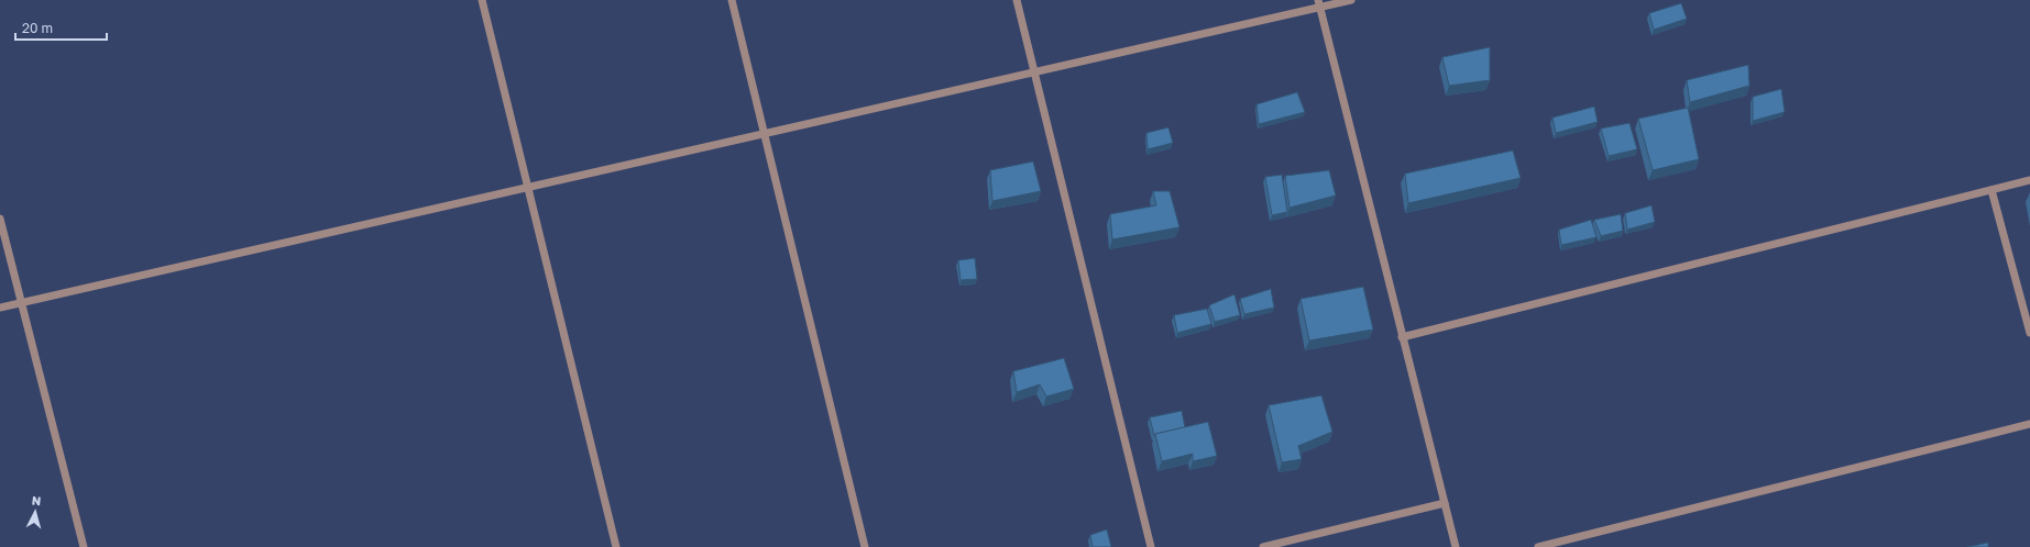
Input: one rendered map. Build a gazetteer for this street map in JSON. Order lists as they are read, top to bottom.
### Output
{
  "scale_bar": "20 m",
  "north": "top"
}
